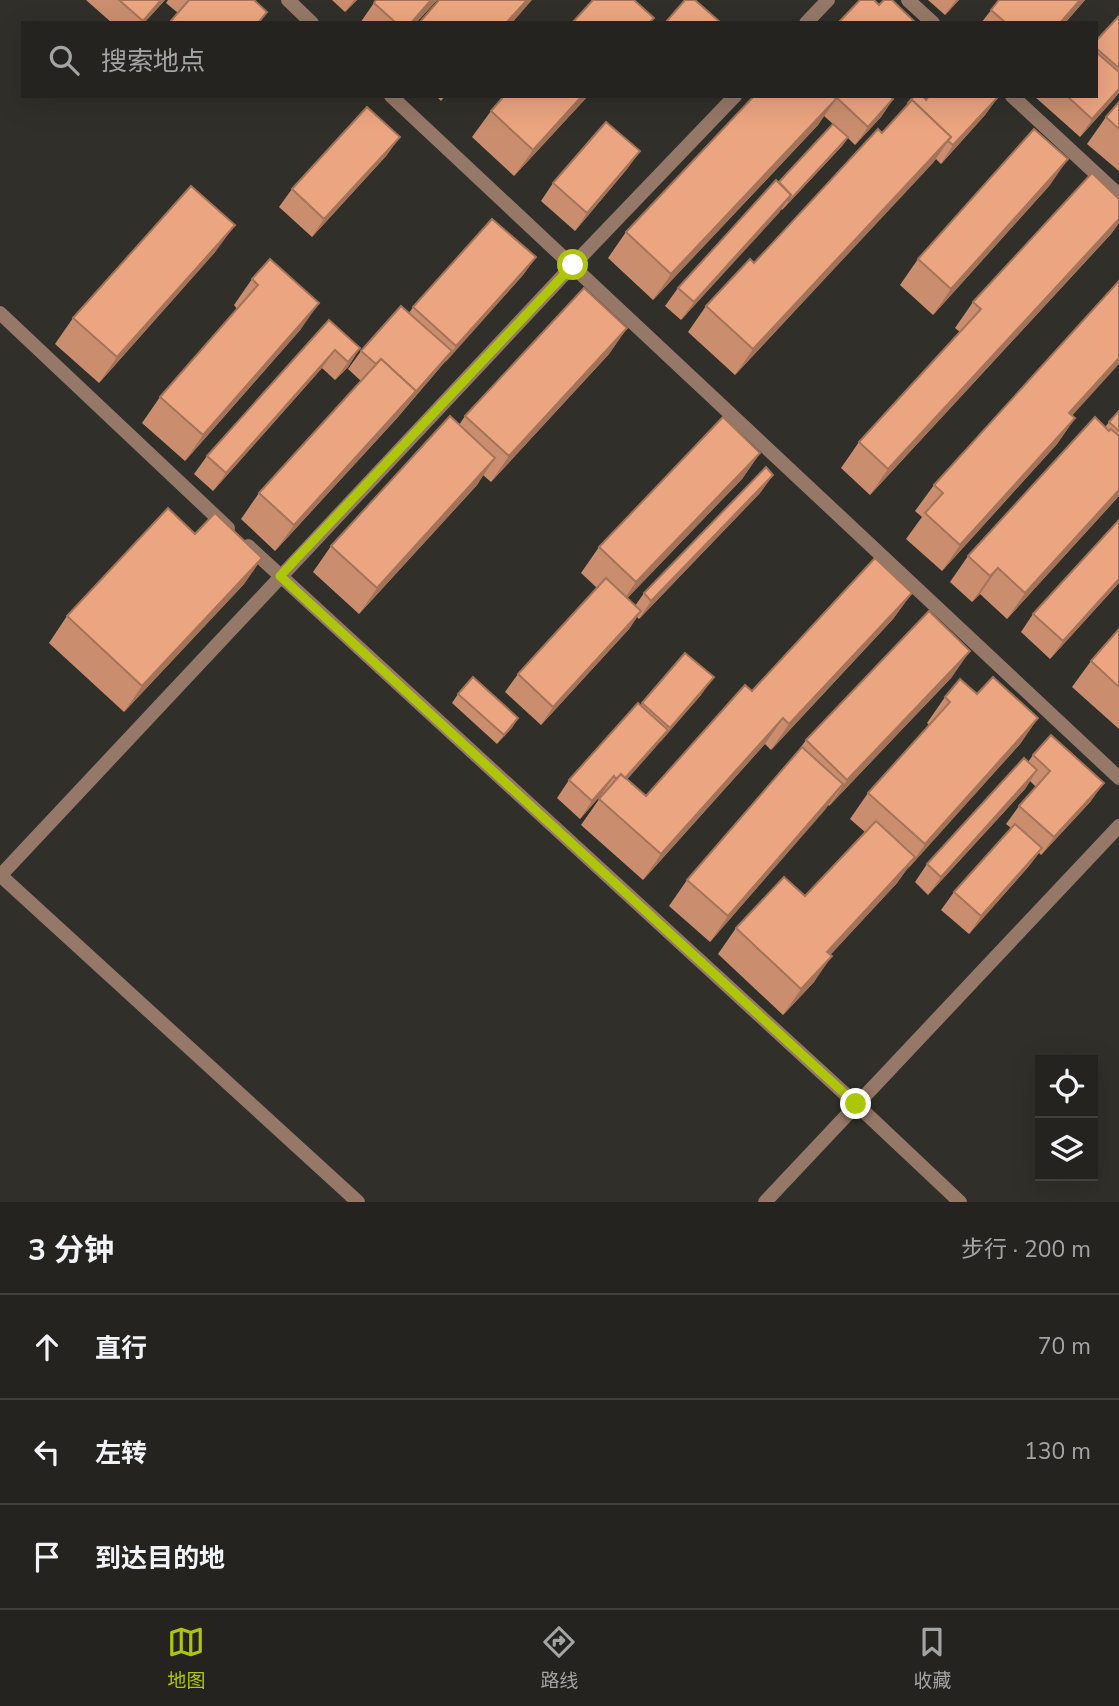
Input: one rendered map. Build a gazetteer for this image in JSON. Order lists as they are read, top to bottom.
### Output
{
  "page": {
    "search": "搜索地点",
    "heading": ["3 分钟", "步行 · 200 m"],
    "list": [
      ["直行", "70 m"],
      ["左转", "130 m"],
      "到达目的地"
    ],
    "nav": ["地图", "路线", "收藏"]
  }
}
